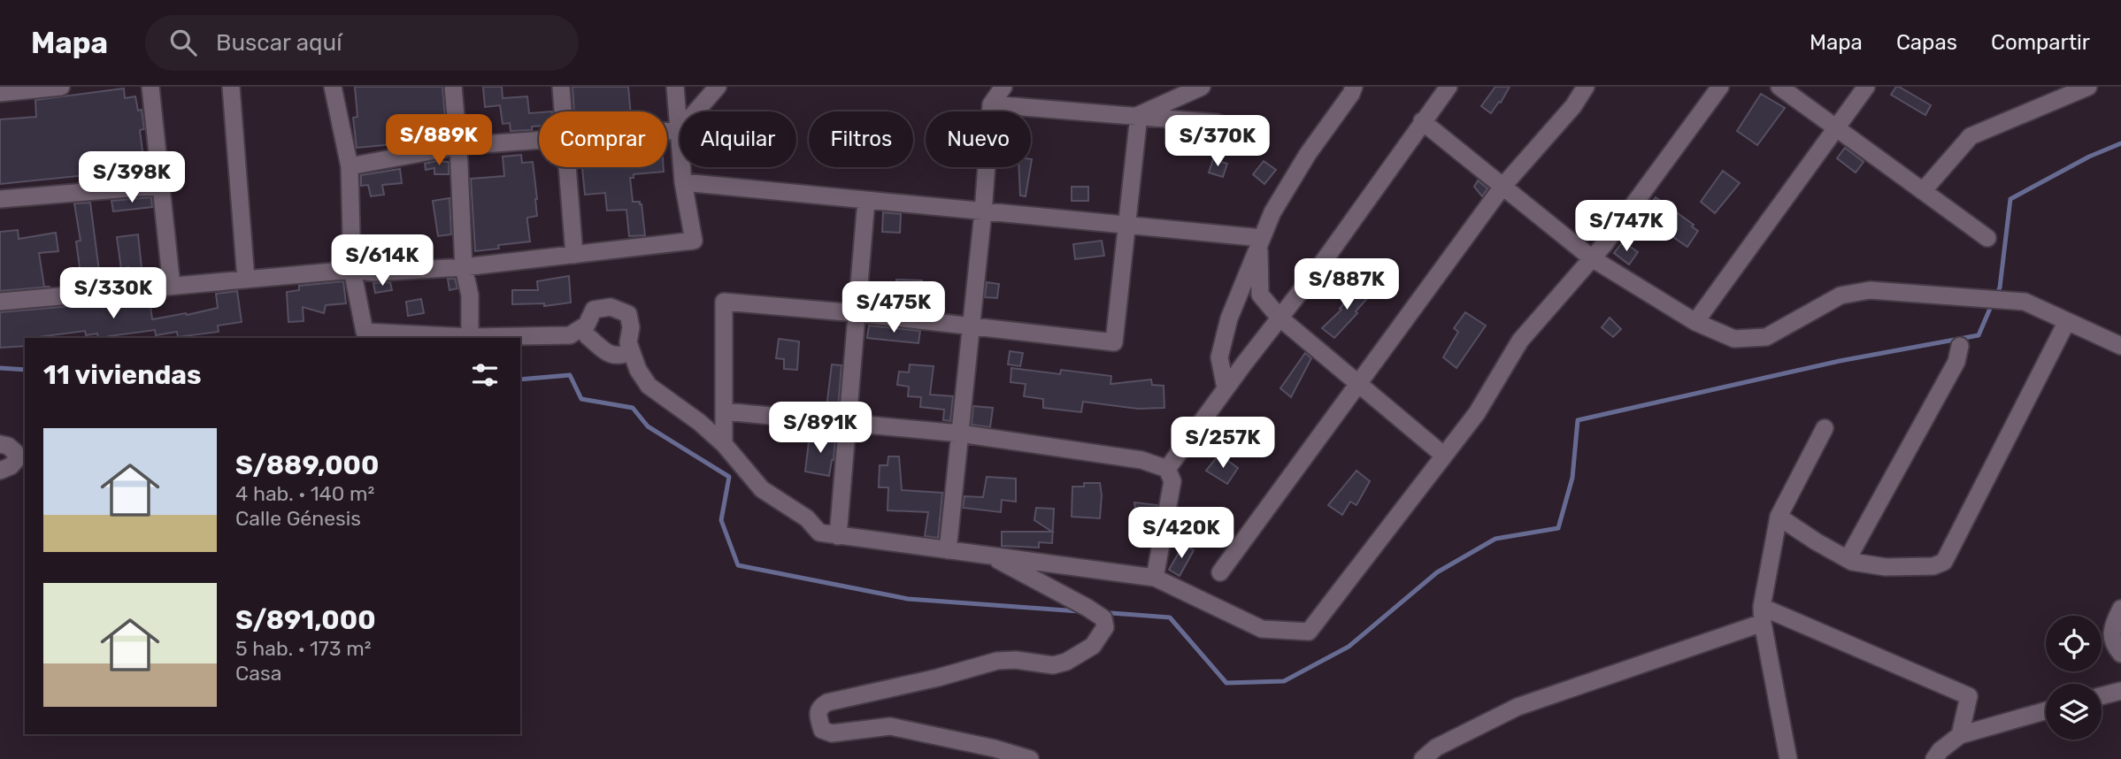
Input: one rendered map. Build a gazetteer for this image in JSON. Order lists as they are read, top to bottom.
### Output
{
  "page": {
    "header": "Mapa",
    "search": "Buscar aquí",
    "nav": ["Mapa", "Capas", "Compartir"],
    "chip": [
      "Comprar",
      "Alquilar",
      "Filtros",
      "Nuevo"
    ],
    "price": [
      "S/889K",
      "S/370K",
      "S/398K",
      "S/747K",
      "S/614K",
      "S/887K",
      "S/330K",
      "S/475K",
      "S/891K",
      "S/257K",
      "S/420K"
    ],
    "heading": "11 viviendas",
    "list": [
      {
        "name": "S/889,000",
        "note": "4 hab. · 140 m² · Calle Génesis"
      },
      {
        "name": "S/891,000",
        "note": "5 hab. · 173 m² · Casa"
      }
    ]
  }
}
